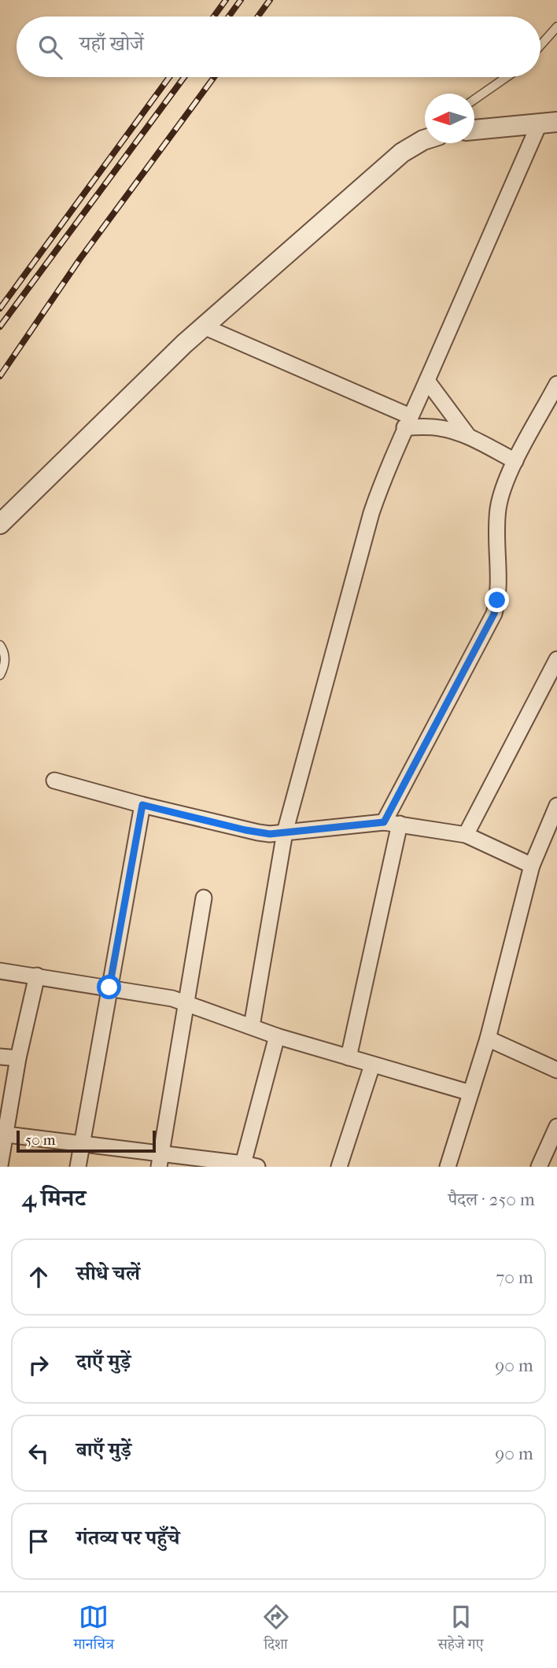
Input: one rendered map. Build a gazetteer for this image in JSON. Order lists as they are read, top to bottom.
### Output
{
  "scale_bar": "50 m",
  "north": "left",
  "page": {
    "search": "यहाँ खोजें",
    "scale": "50 m",
    "heading": ["4 मिनट", "पैदल · 250 m"],
    "list": [
      ["सीधे चलें", "70 m"],
      ["दाएँ मुड़ें", "90 m"],
      ["बाएँ मुड़ें", "90 m"],
      "गंतव्य पर पहुँचे"
    ],
    "nav": ["मानचित्र", "दिशा", "सहेजे गए"]
  }
}
